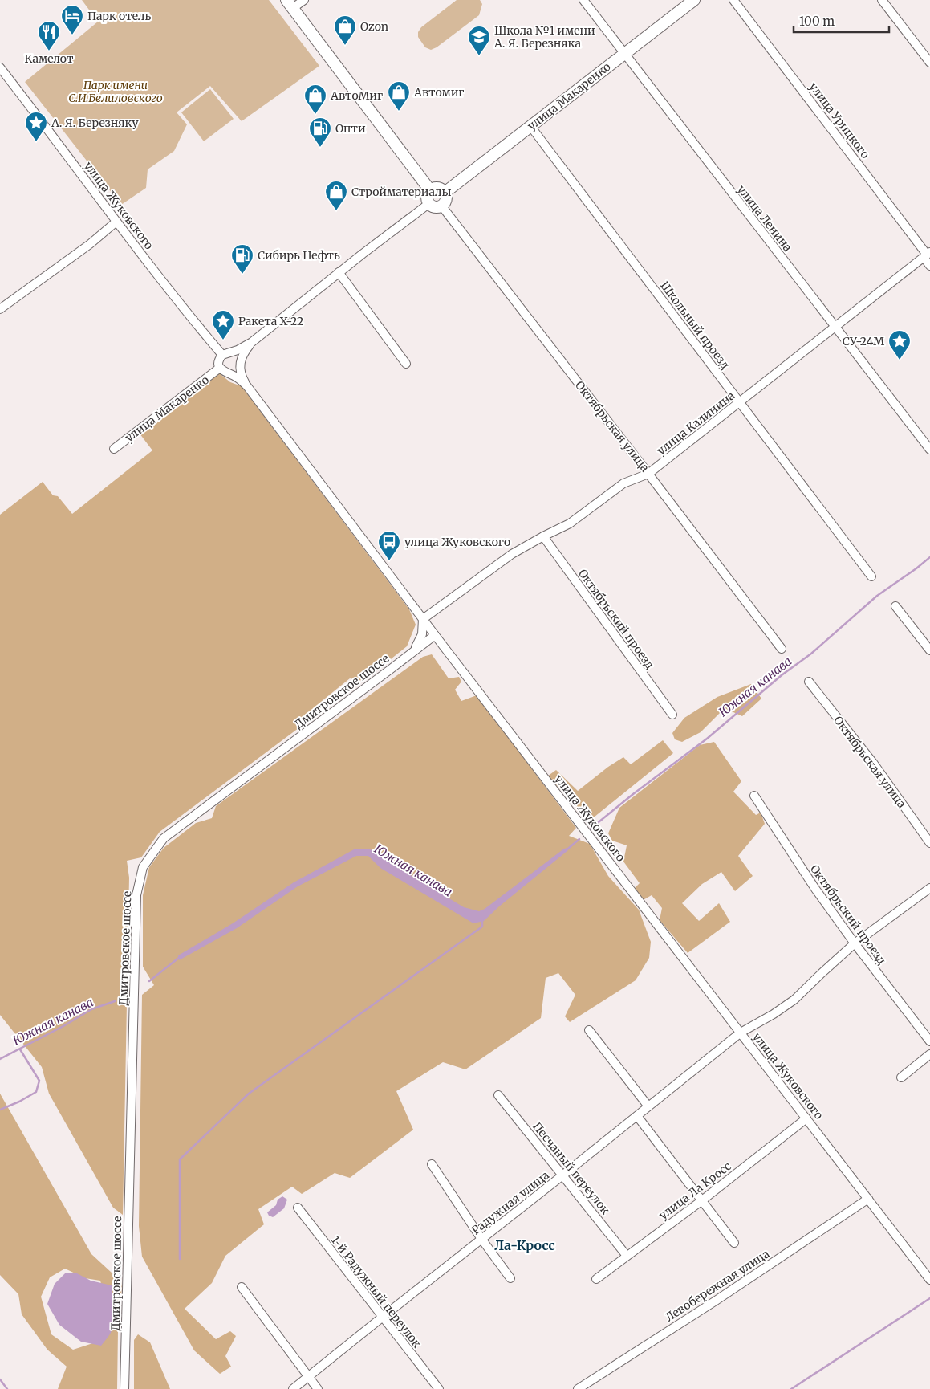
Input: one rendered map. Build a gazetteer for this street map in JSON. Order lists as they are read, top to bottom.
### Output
{
  "streets": {
    "main road": ["улица Макаренко"],
    "street": [
      "улица Урицкого",
      "улица Жуковского",
      "улица Ленина",
      "Школьный проезд",
      "улица Калинина",
      "Октябрьская улица",
      "Октябрьский проезд",
      "Дмитровское шоссе",
      "Песчаный переулок",
      "улица Ла Кросс",
      "Радужная улица",
      "Левобережная улица",
      "1-й Радужный переулок"
    ]
  },
  "crossings": [
    ["улица Макаренко", "улица Жуковского"],
    ["улица Макаренко", "улица Ленина"],
    ["улица Макаренко", "Школьный проезд"],
    ["улица Макаренко", "Октябрьская улица"],
    ["улица Урицкого", "улица Калинина"],
    ["улица Жуковского", "улица Калинина"],
    ["улица Жуковского", "Дмитровское шоссе"],
    ["улица Жуковского", "улица Ла Кросс"],
    ["улица Жуковского", "Радужная улица"],
    ["улица Жуковского", "Левобережная улица"],
    ["улица Ленина", "улица Калинина"],
    ["Школьный проезд", "улица Калинина"],
    ["улица Калинина", "Октябрьская улица"],
    ["улица Калинина", "Октябрьский проезд"],
    ["улица Калинина", "Дмитровское шоссе"],
    ["Октябрьский проезд", "Радужная улица"],
    ["Песчаный переулок", "улица Ла Кросс"],
    ["Песчаный переулок", "Радужная улица"],
    ["Радужная улица", "1-й Радужный переулок"]
  ],
  "districts": ["Ла-Кросс"],
  "water": ["Южная канава"],
  "parks": ["Парк имени С.И.Белиловского"],
  "places": {
    "hotel": ["Парк отель"],
    "shop": [
      "Ozon",
      "Автомиг",
      "АвтоМиг",
      "Стройматериалы"
    ],
    "restaurant": ["Камелот"],
    "school or university": ["Школа №1 имени А. Я. Березняка"],
    "place": ["А. Я. Березняку", "Ракета Х-22", "СУ-24М"],
    "fuel station": ["Опти", "Сибирь Нефть"],
    "bus stop": ["улица Жуковского"]
  },
  "scale_bar": "100 m"
}
